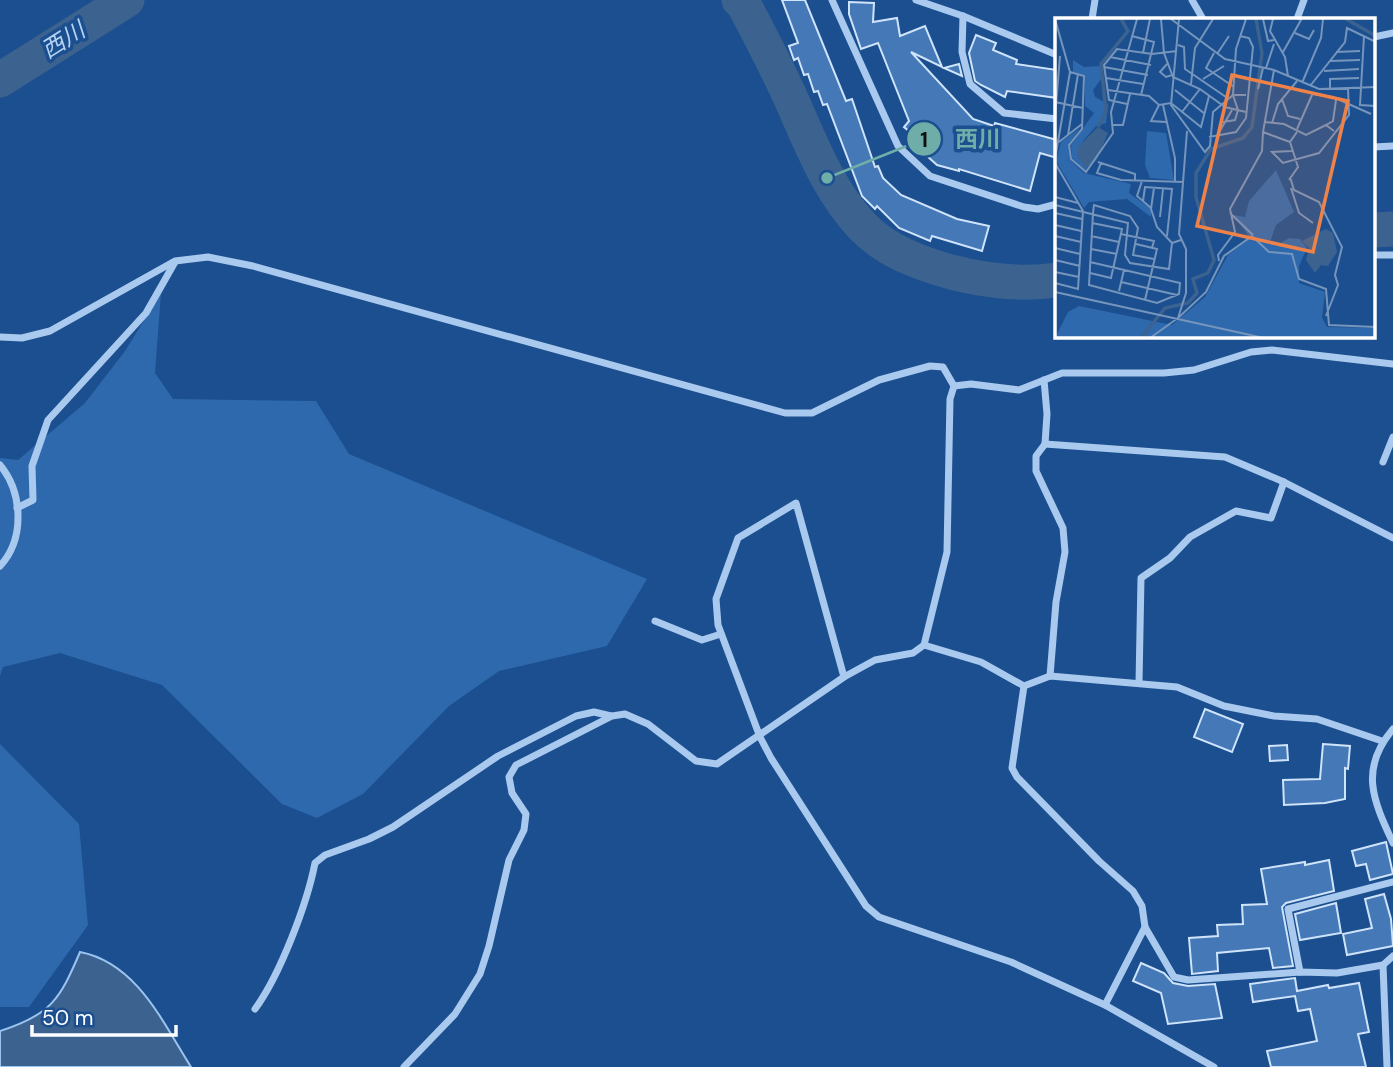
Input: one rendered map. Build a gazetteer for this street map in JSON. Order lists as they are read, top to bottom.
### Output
{
  "water": ["西川"],
  "places": ["西川"],
  "scale_bar": "50 m"
}
